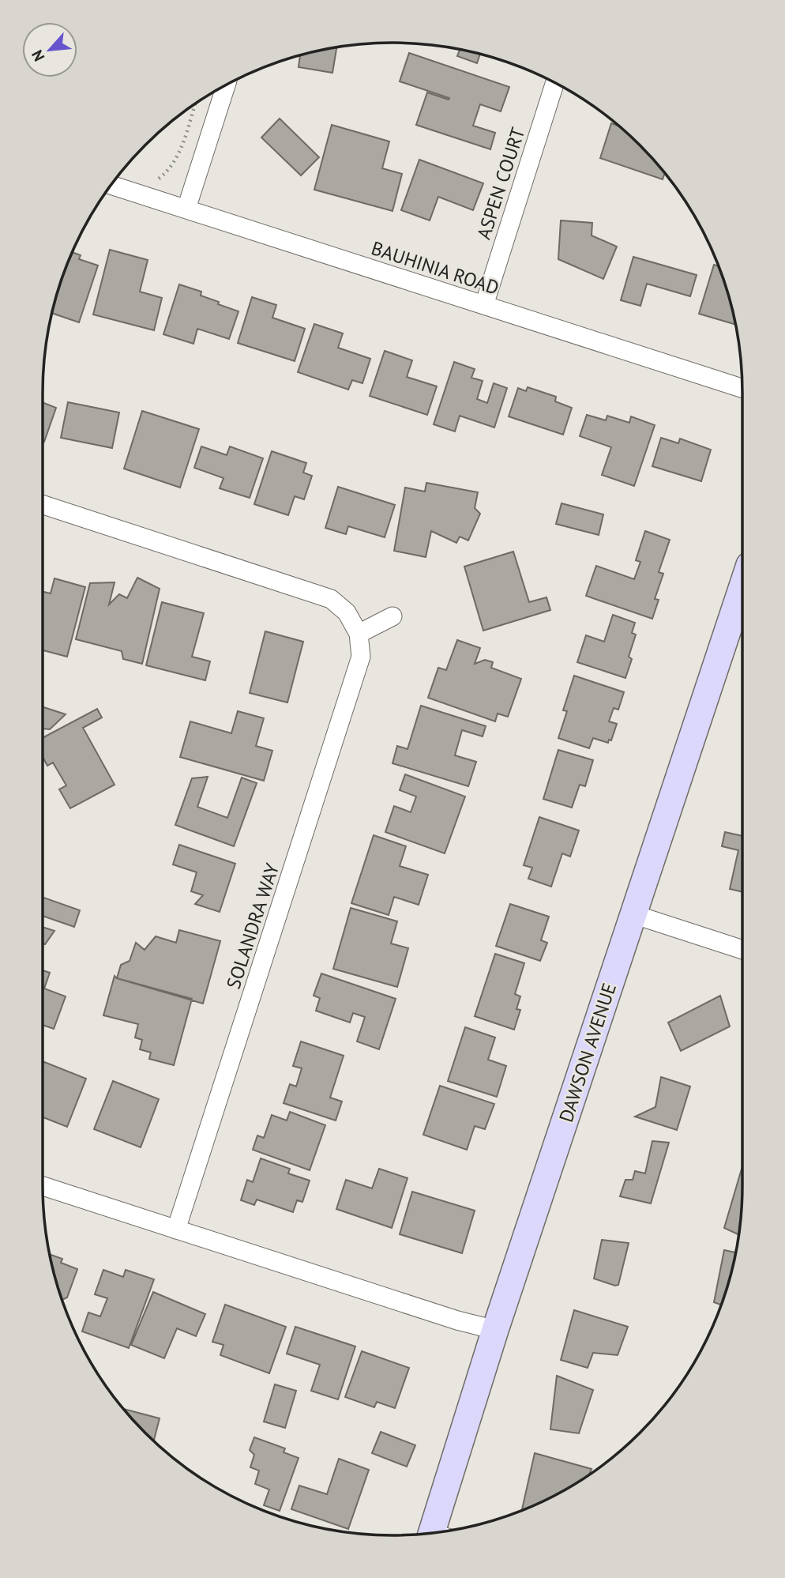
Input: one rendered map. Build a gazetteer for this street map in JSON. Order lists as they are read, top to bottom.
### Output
{
  "streets": {
    "main road": ["DAWSON AVENUE"],
    "street": ["ASPEN COURT", "BAUHINIA ROAD", "SOLANDRA WAY"]
  },
  "crossings": [
    ["ASPEN COURT", "BAUHINIA ROAD"]
  ],
  "north": "bottom left"
}
